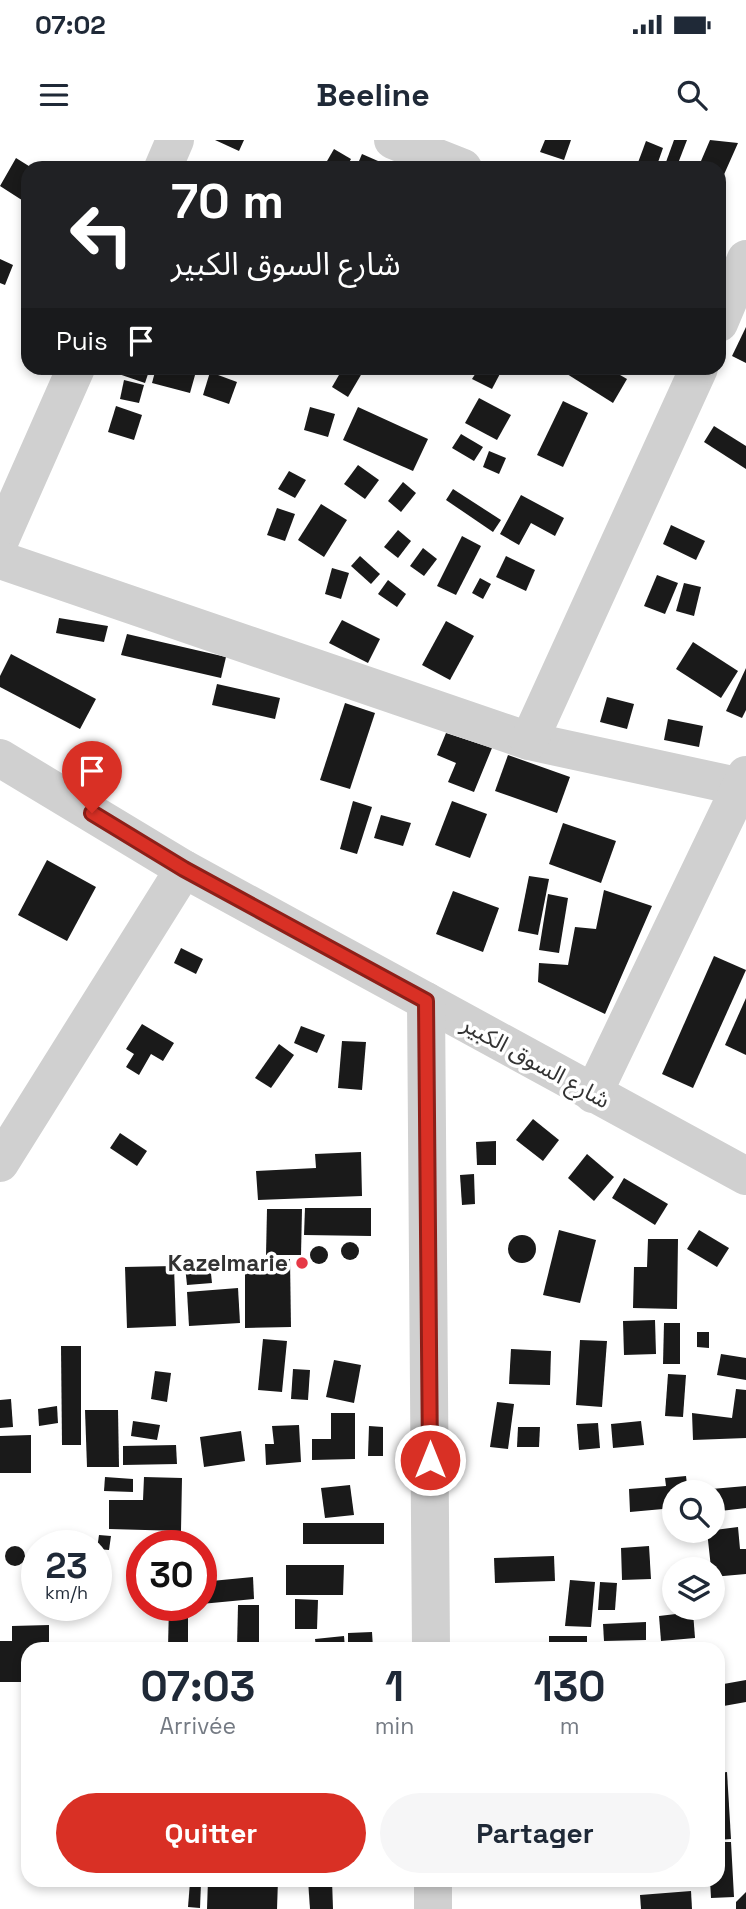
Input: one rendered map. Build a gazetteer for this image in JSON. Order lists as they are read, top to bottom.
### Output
{
  "streets": {
    "street": ["شارع السوق الكبير"]
  },
  "places": ["Kazelmarie"],
  "page": {
    "status": "07:02",
    "header": "Beeline",
    "turn": ["70 m", "شارع السوق الكبير"],
    "then": "Puis",
    "speed": "23 km/h",
    "limit": "30",
    "eta": [
      "07:03",
      "Arrivée",
      "1",
      "min",
      "130",
      "m"
    ],
    "buttons": ["Quitter", "Partager"]
  }
}
